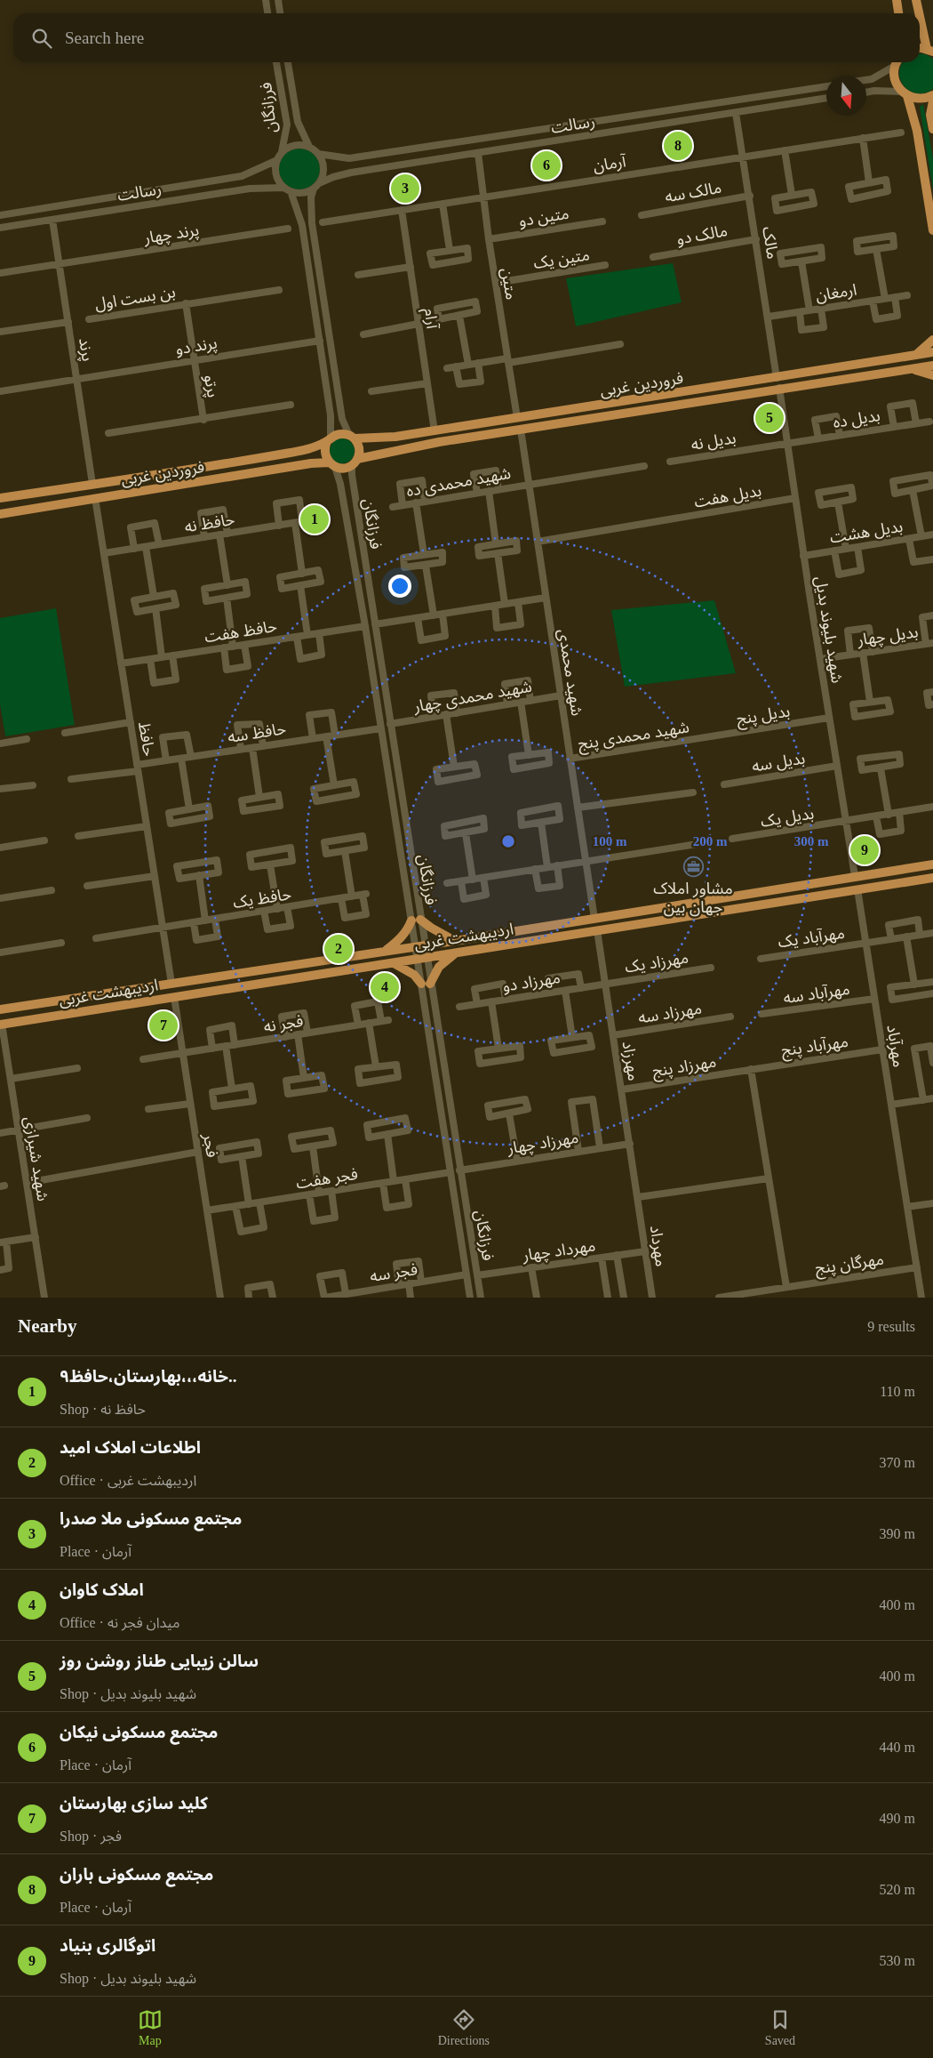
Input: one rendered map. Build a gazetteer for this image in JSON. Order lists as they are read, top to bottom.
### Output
{
  "streets": {
    "main road": ["فروردین غربی", "اردیبهشت غربی"],
    "street": [
      "فرزانگان",
      "رسالت",
      "آرمان",
      "مالک سه",
      "متین دو",
      "پرند چهار",
      "مالک دو",
      "مالک",
      "متین یک",
      "متین",
      "ارمغان",
      "بن بست اول",
      "آرام",
      "پرند دو",
      "پرند",
      "پرتو",
      "بدیل ده",
      "بدیل نه",
      "شهید محمدی ده",
      "بدیل هفت",
      "حافظ نه",
      "بدیل هشت",
      "شهید بلیوند بدیل",
      "حافظ هفت",
      "بدیل چهار",
      "شهید محمدی",
      "شهید محمدی چهار",
      "بدیل پنج",
      "حافظ سه",
      "شهید محمدی پنج",
      "حافظ",
      "بدیل سه",
      "بدیل یک",
      "حافظ یک",
      "مهرآباد یک",
      "مهرزاد یک",
      "مهرزاد دو",
      "مهرآباد سه",
      "مهرزاد سه",
      "فجر نه",
      "مهرآباد پنج",
      "مهرآباد",
      "مهرزاد",
      "مهرزاد پنج",
      "مهرزاد چهار",
      "فجر",
      "شهید شیرازی",
      "فجر هفت",
      "مهرداد",
      "مهرداد چهار",
      "مهرگان پنج",
      "فجر سه"
    ]
  },
  "crossings": [
    ["فرزانگان", "رسالت"],
    ["فرزانگان", "فروردین غربی"],
    ["فرزانگان", "حافظ هفت"],
    ["فرزانگان", "شهید محمدی چهار"],
    ["فرزانگان", "حافظ سه"],
    ["فرزانگان", "اردیبهشت غربی"],
    ["فرزانگان", "مهرزاد چهار"],
    ["فرزانگان", "فجر هفت"],
    ["فرزانگان", "مهرداد چهار"],
    ["فرزانگان", "فجر سه"],
    ["رسالت", "مالک"],
    ["رسالت", "متین"],
    ["رسالت", "پرند"],
    ["آرمان", "مالک"],
    ["آرمان", "متین"],
    ["آرمان", "آرام"],
    ["مالک سه", "مالک"],
    ["متین دو", "متین"],
    ["پرند چهار", "پرند"],
    ["مالک دو", "مالک"],
    ["مالک", "ارمغان"],
    ["مالک", "فروردین غربی"],
    ["متین یک", "متین"],
    ["متین", "فروردین غربی"],
    ["بن بست اول", "پرتو"],
    ["آرام", "فروردین غربی"],
    ["پرند دو", "پرند"],
    ["پرند دو", "پرتو"],
    ["پرند", "فروردین غربی"],
    ["فروردین غربی", "شهید بلیوند بدیل"],
    ["فروردین غربی", "شهید محمدی"],
    ["فروردین غربی", "حافظ"],
    ["بدیل ده", "بدیل نه"],
    ["بدیل ده", "شهید بلیوند بدیل"],
    ["بدیل نه", "شهید بلیوند بدیل"],
    ["شهید محمدی ده", "شهید محمدی"],
    ["بدیل هفت", "شهید بلیوند بدیل"],
    ["بدیل هفت", "شهید محمدی"],
    ["حافظ نه", "حافظ"],
    ["بدیل هشت", "شهید بلیوند بدیل"],
    ["شهید بلیوند بدیل", "بدیل چهار"],
    ["شهید بلیوند بدیل", "بدیل پنج"],
    ["شهید بلیوند بدیل", "بدیل سه"],
    ["شهید بلیوند بدیل", "بدیل یک"],
    ["شهید بلیوند بدیل", "اردیبهشت غربی"],
    ["حافظ هفت", "حافظ"],
    ["شهید محمدی", "شهید محمدی چهار"],
    ["شهید محمدی", "شهید محمدی پنج"],
    ["شهید محمدی", "اردیبهشت غربی"],
    ["بدیل پنج", "شهید محمدی پنج"],
    ["حافظ سه", "حافظ"],
    ["حافظ", "حافظ یک"],
    ["حافظ", "اردیبهشت غربی"],
    ["اردیبهشت غربی", "مهرآباد"],
    ["اردیبهشت غربی", "مهرزاد"],
    ["اردیبهشت غربی", "فجر"],
    ["اردیبهشت غربی", "شهید شیرازی"],
    ["مهرآباد یک", "مهرآباد"],
    ["مهرزاد یک", "مهرزاد دو"],
    ["مهرزاد یک", "مهرزاد"],
    ["مهرزاد دو", "مهرزاد"],
    ["مهرآباد سه", "مهرآباد"],
    ["مهرزاد سه", "مهرزاد"],
    ["فجر نه", "فجر"],
    ["مهرآباد پنج", "مهرآباد"],
    ["مهرآباد پنج", "مهرزاد پنج"],
    ["مهرآباد", "مهرگان پنج"],
    ["مهرزاد", "مهرزاد پنج"],
    ["مهرزاد", "مهرزاد چهار"],
    ["مهرزاد", "مهرداد"],
    ["فجر", "فجر هفت"],
    ["مهرداد", "مهرداد چهار"]
  ],
  "places": {
    "office": ["مشاور املاک جهان بین"]
  },
  "north": "bottom",
  "page": {
    "search": "Search here",
    "pins": [
      "8",
      "6",
      "3",
      "5",
      "1",
      "9",
      "2",
      "4",
      "7"
    ],
    "heading": ["Nearby", "9 results"],
    "list": [
      {
        "mark": "1",
        "name": "خانه،،،بهارستان،حافظ۹..",
        "note": "Shop · حافظ نه",
        "value": "110 m"
      },
      {
        "mark": "2",
        "name": "اطلاعات املاک امید",
        "note": "Office · اردیبهشت غربی",
        "value": "370 m"
      },
      {
        "mark": "3",
        "name": "مجتمع مسکونی ملا صدرا",
        "note": "Place · آرمان",
        "value": "390 m"
      },
      {
        "mark": "4",
        "name": "املاک کاوان",
        "note": "Office · میدان فجر نه",
        "value": "400 m"
      },
      {
        "mark": "5",
        "name": "سالن زیبایی طناز روشن روز",
        "note": "Shop · شهید بلیوند بدیل",
        "value": "400 m"
      },
      {
        "mark": "6",
        "name": "مجتمع مسکونی نیکان",
        "note": "Place · آرمان",
        "value": "440 m"
      },
      {
        "mark": "7",
        "name": "کلید سازی بهارستان",
        "note": "Shop · فجر",
        "value": "490 m"
      },
      {
        "mark": "8",
        "name": "مجتمع مسکونی باران",
        "note": "Place · آرمان",
        "value": "520 m"
      },
      {
        "mark": "9",
        "name": "اتوگالری بنیاد",
        "note": "Shop · شهید بلیوند بدیل",
        "value": "530 m"
      }
    ],
    "nav": ["Map", "Directions", "Saved"]
  },
  "rings": ["100 m", "200 m", "300 m"]
}
